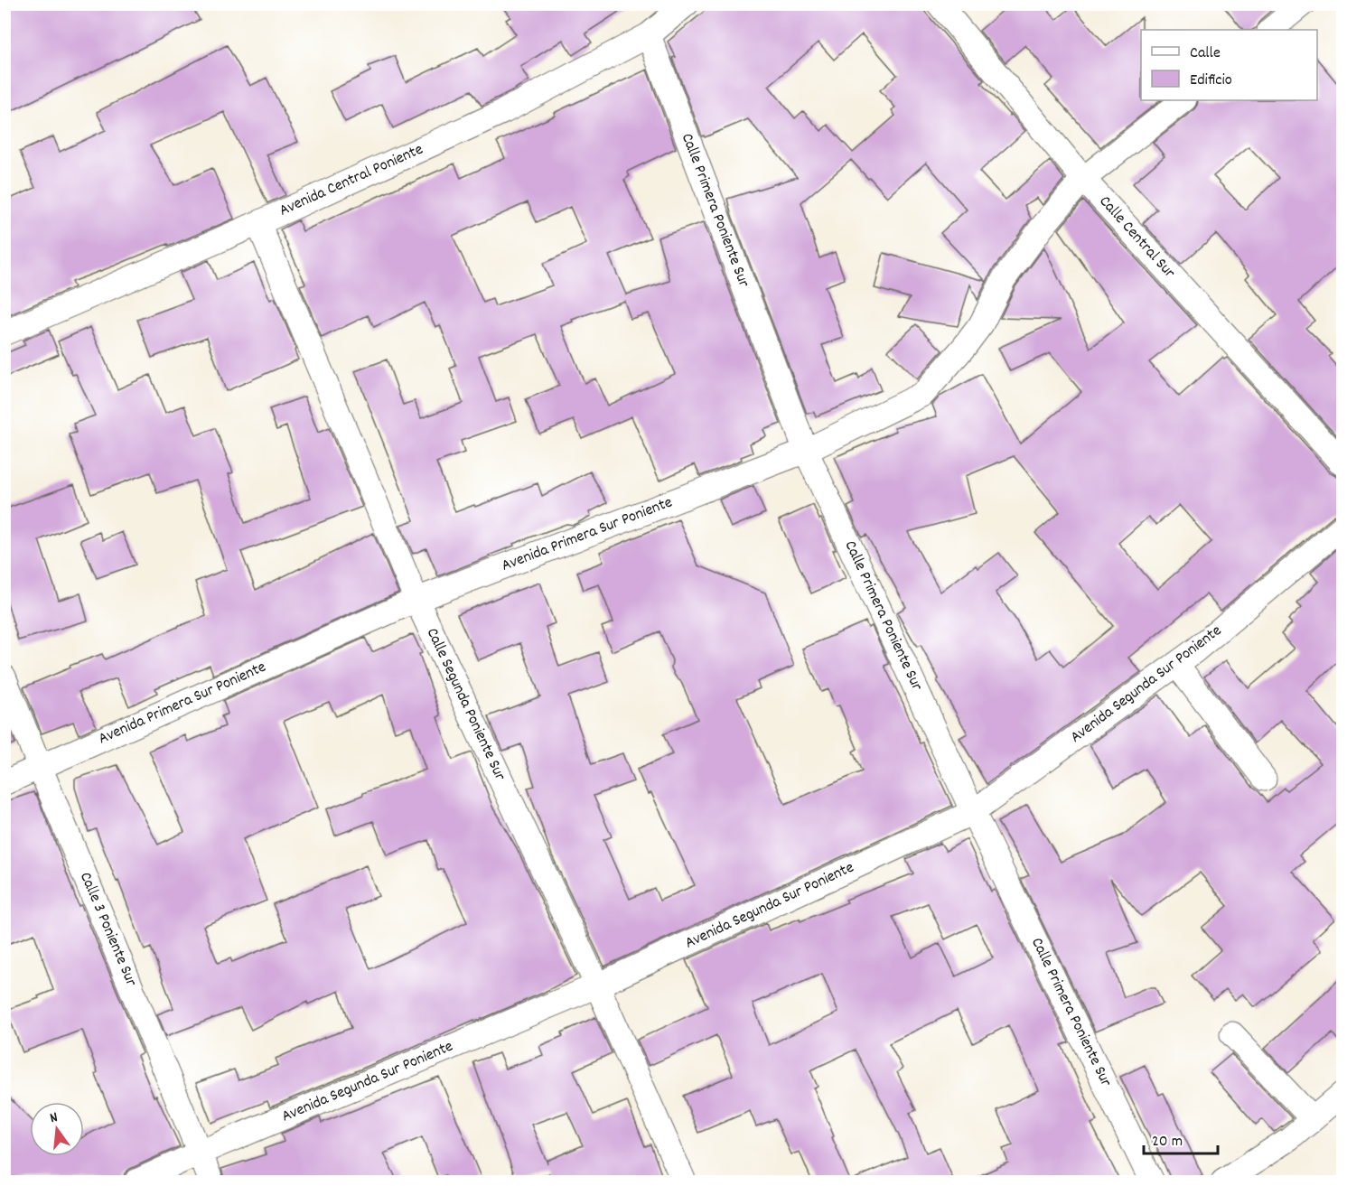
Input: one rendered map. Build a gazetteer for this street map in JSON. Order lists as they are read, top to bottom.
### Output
{
  "streets": {
    "street": [
      "Avenida Central Poniente",
      "Calle Primera Poniente Sur",
      "Calle Central Sur",
      "Avenida Primera Sur Poniente",
      "Avenida Segunda Sur Poniente",
      "Calle Segunda Poniente Sur",
      "Calle 3 Poniente Sur"
    ]
  },
  "crossings": [
    ["Avenida Central Poniente", "Calle Primera Poniente Sur"],
    ["Avenida Central Poniente", "Calle Segunda Poniente Sur"],
    ["Calle Primera Poniente Sur", "Avenida Primera Sur Poniente"],
    ["Calle Primera Poniente Sur", "Avenida Segunda Sur Poniente"],
    ["Calle Central Sur", "Avenida Primera Sur Poniente"],
    ["Avenida Primera Sur Poniente", "Calle Segunda Poniente Sur"],
    ["Avenida Primera Sur Poniente", "Calle 3 Poniente Sur"],
    ["Avenida Segunda Sur Poniente", "Calle Segunda Poniente Sur"],
    ["Avenida Segunda Sur Poniente", "Calle 3 Poniente Sur"]
  ],
  "legend": ["Calle", "Edificio"],
  "scale_bar": "20 m",
  "north": "top"
}
